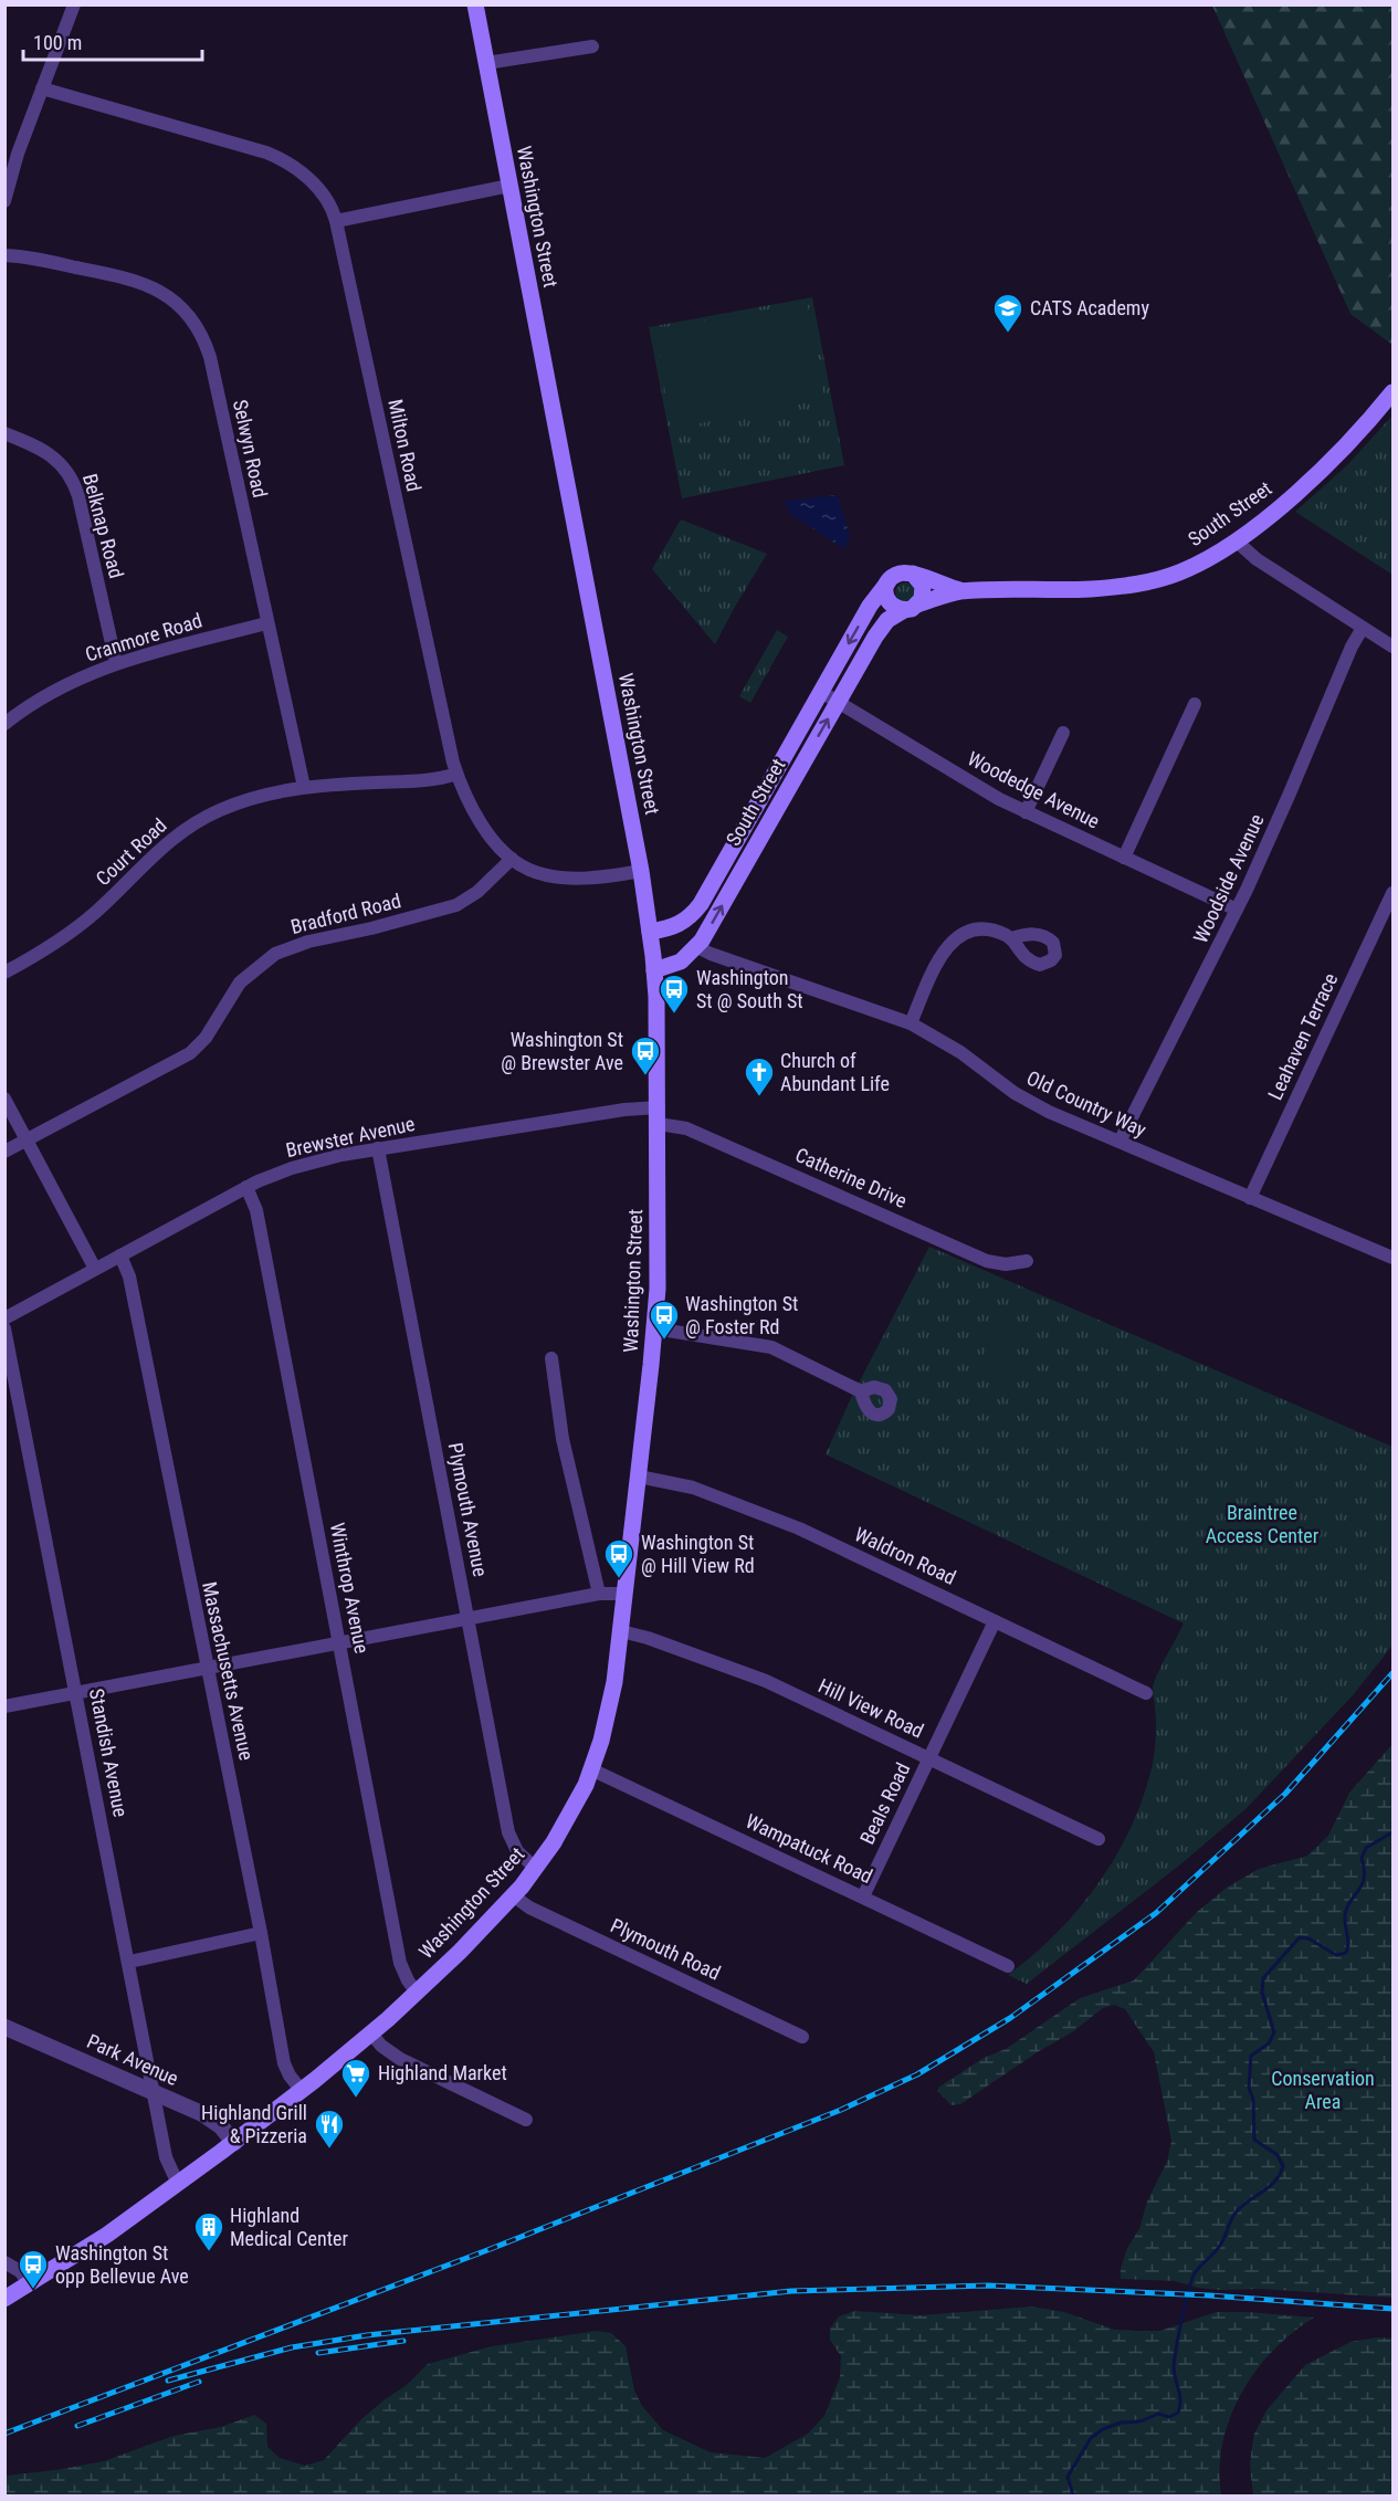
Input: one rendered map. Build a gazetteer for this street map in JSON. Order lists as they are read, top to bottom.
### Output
{
  "streets": {
    "main road": ["Washington Street", "South Street"],
    "street": [
      "Milton Road",
      "Selwyn Road",
      "Belknap Road",
      "Cranmore Road",
      "Woodedge Avenue",
      "Court Road",
      "Woodside Avenue",
      "Bradford Road",
      "Leahaven Terrace",
      "Old Country Way",
      "Brewster Avenue",
      "Catherine Drive",
      "Plymouth Avenue",
      "Waldron Road",
      "Winthrop Avenue",
      "Massachusetts Avenue",
      "Hill View Road",
      "Standish Avenue",
      "Beals Road",
      "Wampatuck Road",
      "Plymouth Road",
      "Park Avenue"
    ]
  },
  "crossings": [
    ["Washington Street", "Milton Road"],
    ["Washington Street", "South Street"],
    ["Washington Street", "Brewster Avenue"],
    ["Washington Street", "Catherine Drive"],
    ["Washington Street", "Plymouth Avenue"],
    ["Washington Street", "Waldron Road"],
    ["Washington Street", "Winthrop Avenue"],
    ["Washington Street", "Massachusetts Avenue"],
    ["Washington Street", "Hill View Road"],
    ["Washington Street", "Standish Avenue"],
    ["Washington Street", "Wampatuck Road"],
    ["Washington Street", "Plymouth Road"],
    ["Washington Street", "Park Avenue"],
    ["Milton Road", "Court Road"],
    ["Milton Road", "Bradford Road"],
    ["Selwyn Road", "Cranmore Road"],
    ["Selwyn Road", "Court Road"],
    ["South Street", "Woodedge Avenue"],
    ["South Street", "Old Country Way"],
    ["Belknap Road", "Cranmore Road"],
    ["Woodedge Avenue", "Woodside Avenue"],
    ["Woodside Avenue", "Old Country Way"],
    ["Leahaven Terrace", "Old Country Way"],
    ["Brewster Avenue", "Catherine Drive"],
    ["Brewster Avenue", "Plymouth Avenue"],
    ["Brewster Avenue", "Winthrop Avenue"],
    ["Brewster Avenue", "Massachusetts Avenue"],
    ["Waldron Road", "Beals Road"],
    ["Hill View Road", "Beals Road"],
    ["Standish Avenue", "Park Avenue"],
    ["Beals Road", "Wampatuck Road"]
  ],
  "parks": ["Braintree Access Center", "Conservation Area"],
  "places": {
    "school or university": ["CATS Academy"],
    "bus stop": [
      "Washington St @ South St",
      "Washington St @ Brewster Ave",
      "Washington St @ Foster Rd",
      "Washington St @ Hill View Rd",
      "Washington St opp Bellevue Ave"
    ],
    "church": ["Church of Abundant Life"],
    "supermarket": ["Highland Market"],
    "restaurant": ["Highland Grill & Pizzeria"],
    "building": ["Highland Medical Center"]
  },
  "scale_bar": "100 m"
}
